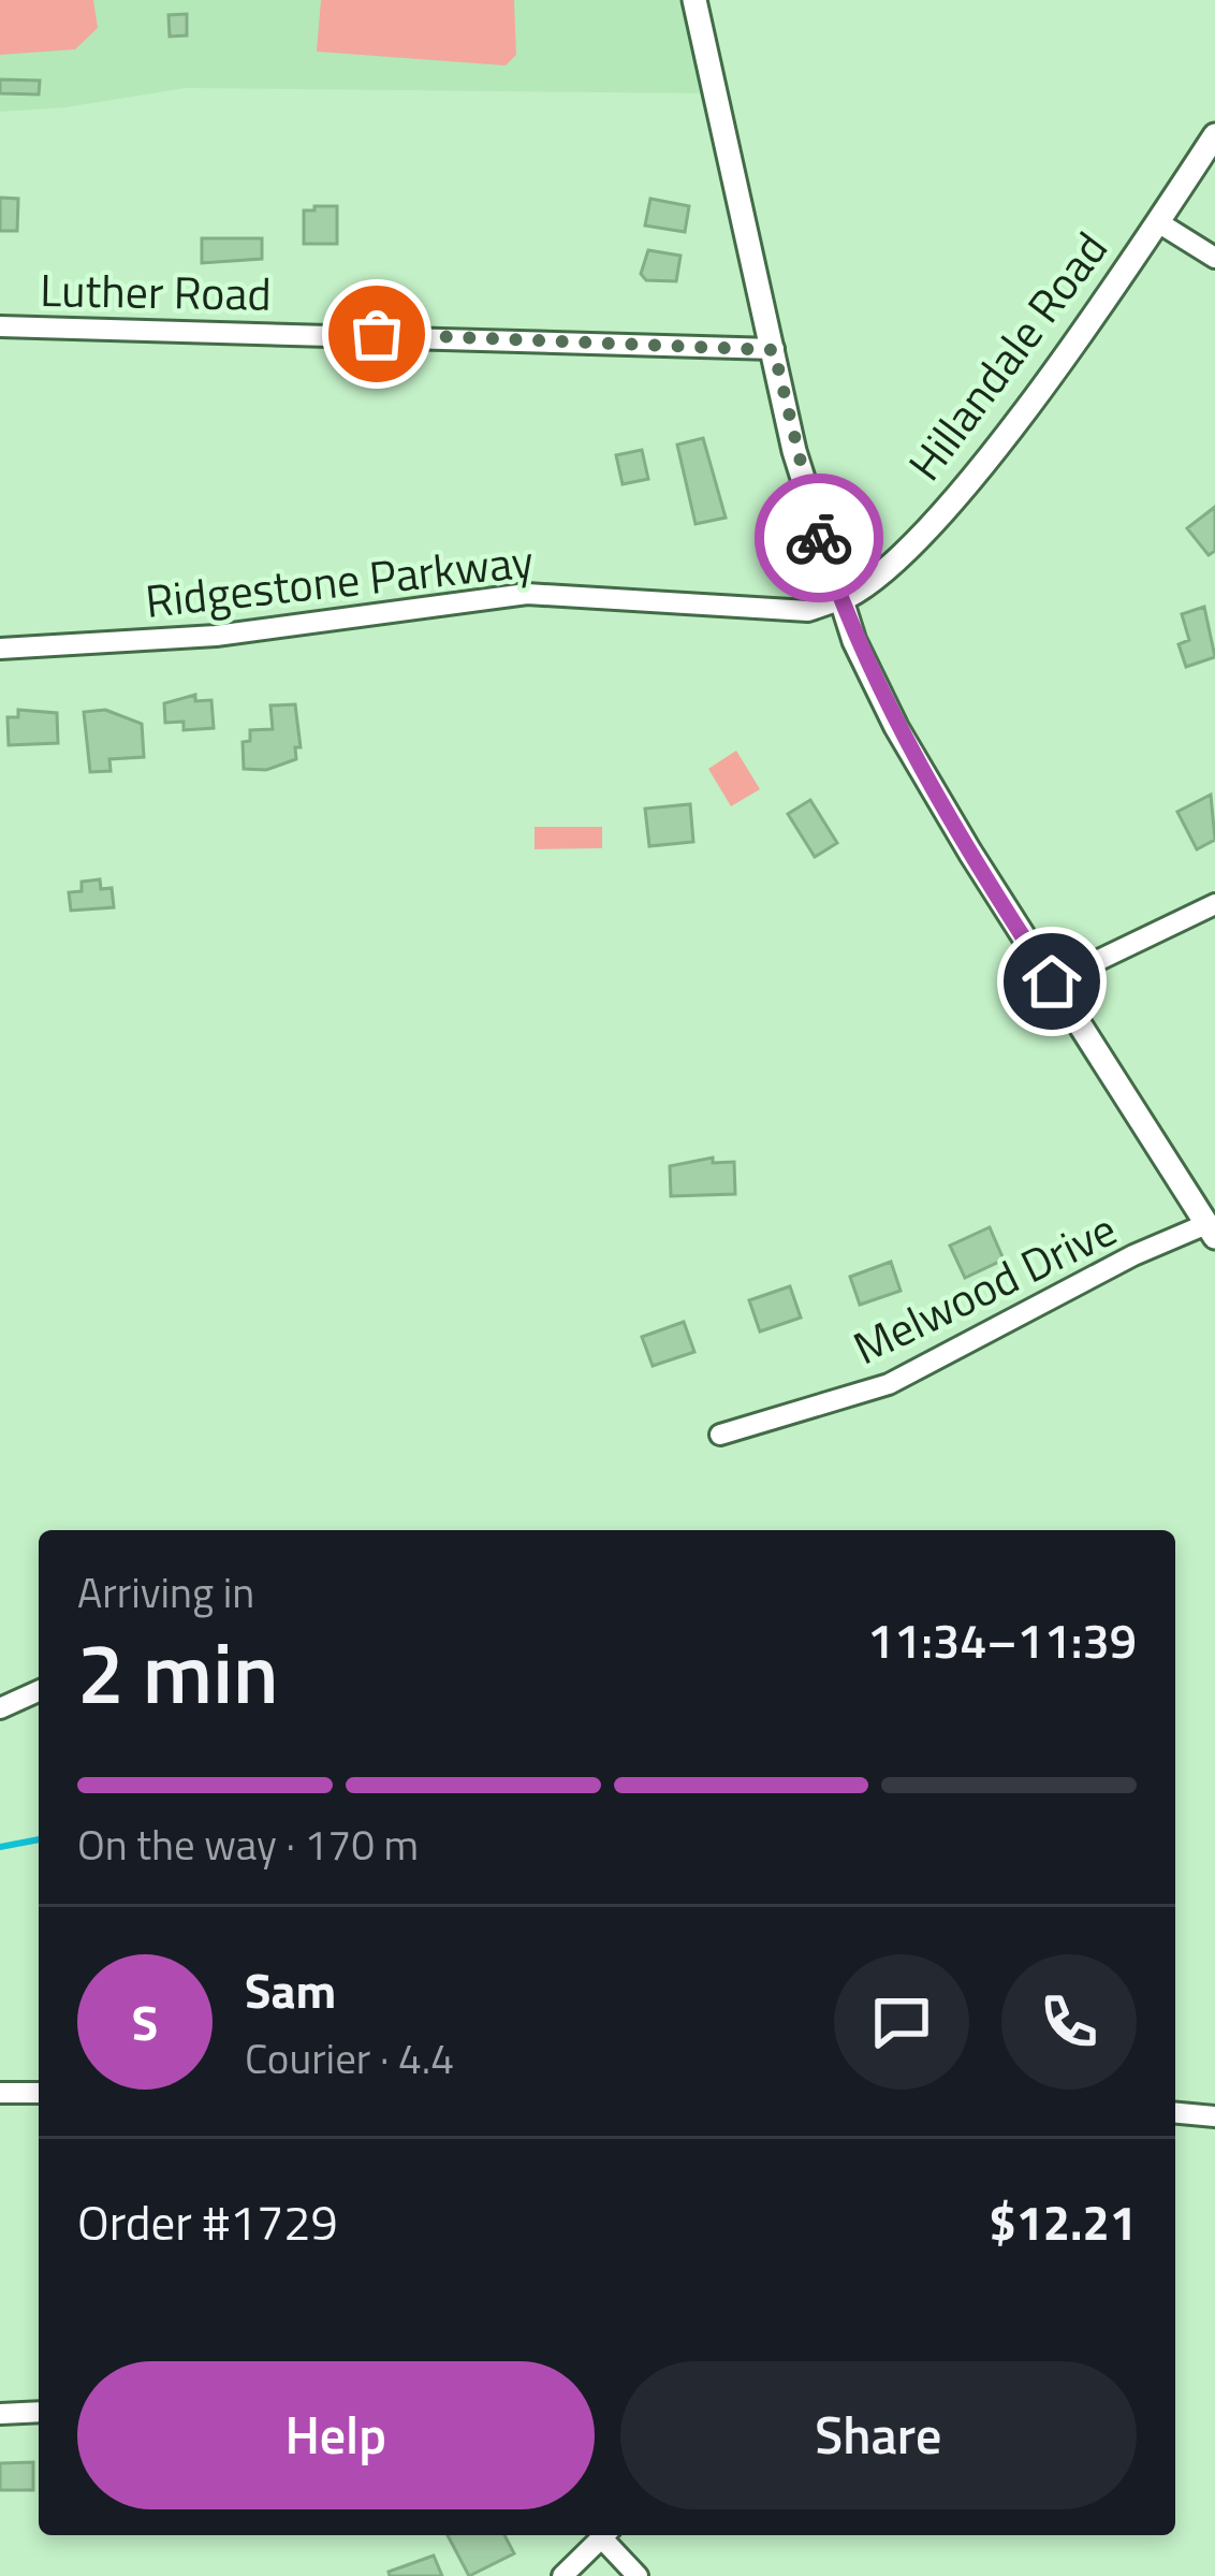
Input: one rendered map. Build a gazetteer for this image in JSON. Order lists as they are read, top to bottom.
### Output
{
  "streets": {
    "street": [
      "Luther Road",
      "Hillandale Road",
      "Ridgestone Parkway",
      "Melwood Drive"
    ]
  },
  "crossings": [
    ["Hillandale Road", "Ridgestone Parkway"]
  ],
  "page": {
    "heading": ["2 min", "Arriving in", "11:34–11:39"],
    "panel": [
      "Sam",
      "Courier · 4.4",
      "Order #1729",
      "$12.21"
    ],
    "bar": "On the way · 170 m",
    "round": "S",
    "buttons": ["Help", "Share"]
  }
}
